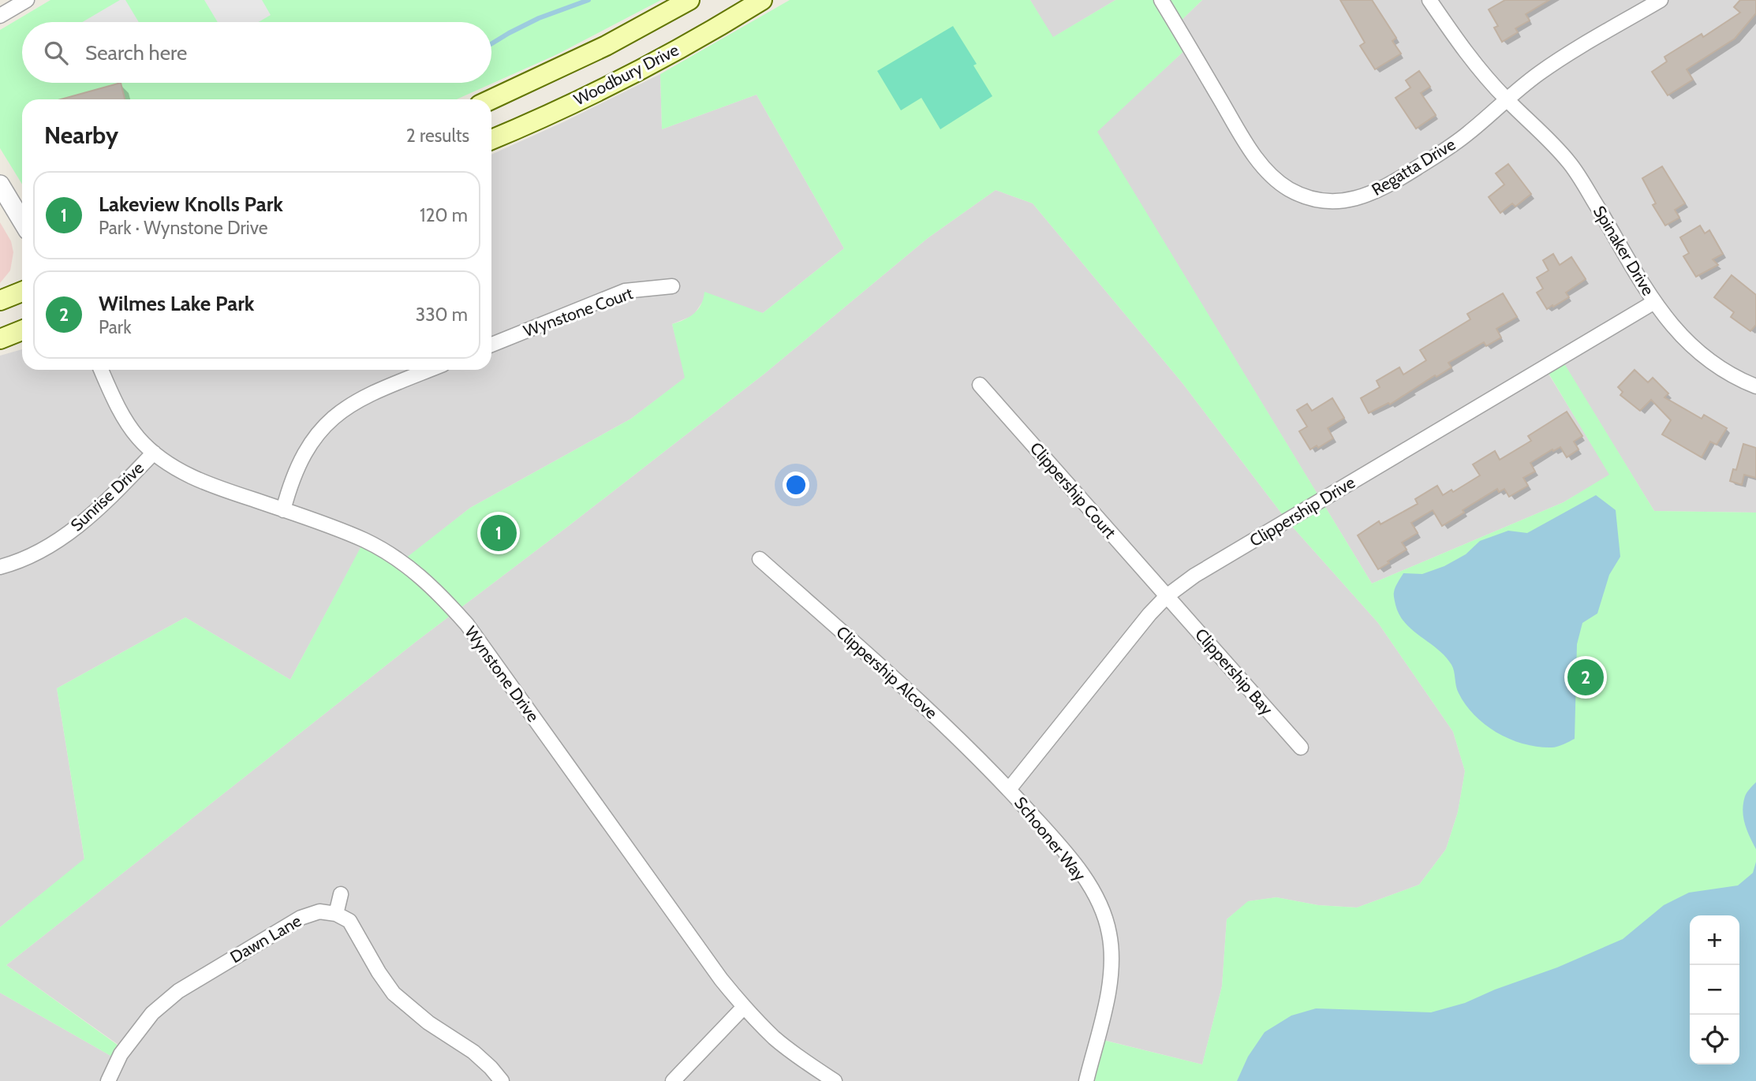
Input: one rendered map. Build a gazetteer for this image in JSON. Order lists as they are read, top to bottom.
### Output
{
  "streets": {
    "main road": ["Woodbury Drive"],
    "street": [
      "Regatta Drive",
      "Spinaker Drive",
      "Wynstone Court",
      "Clippership Court",
      "Sunrise Drive",
      "Clippership Drive",
      "Clippership Bay",
      "Clippership Alcove",
      "Wynstone Drive",
      "Schooner Way",
      "Dawn Lane"
    ]
  },
  "crossings": [
    ["Regatta Drive", "Spinaker Drive"],
    ["Spinaker Drive", "Clippership Drive"],
    ["Clippership Court", "Clippership Drive"],
    ["Clippership Court", "Clippership Bay"],
    ["Sunrise Drive", "Wynstone Drive"],
    ["Clippership Drive", "Clippership Bay"],
    ["Clippership Drive", "Clippership Alcove"],
    ["Clippership Drive", "Schooner Way"],
    ["Clippership Alcove", "Schooner Way"]
  ],
  "page": {
    "search": "Search here",
    "heading": ["Nearby", "2 results"],
    "list": [
      {
        "mark": "1",
        "name": "Lakeview Knolls Park",
        "note": "Park · Wynstone Drive",
        "value": "120 m"
      },
      {
        "mark": "2",
        "name": "Wilmes Lake Park",
        "note": "Park",
        "value": "330 m"
      }
    ],
    "pins": ["1", "2"],
    "map_buttons": ["+", "−"]
  }
}
